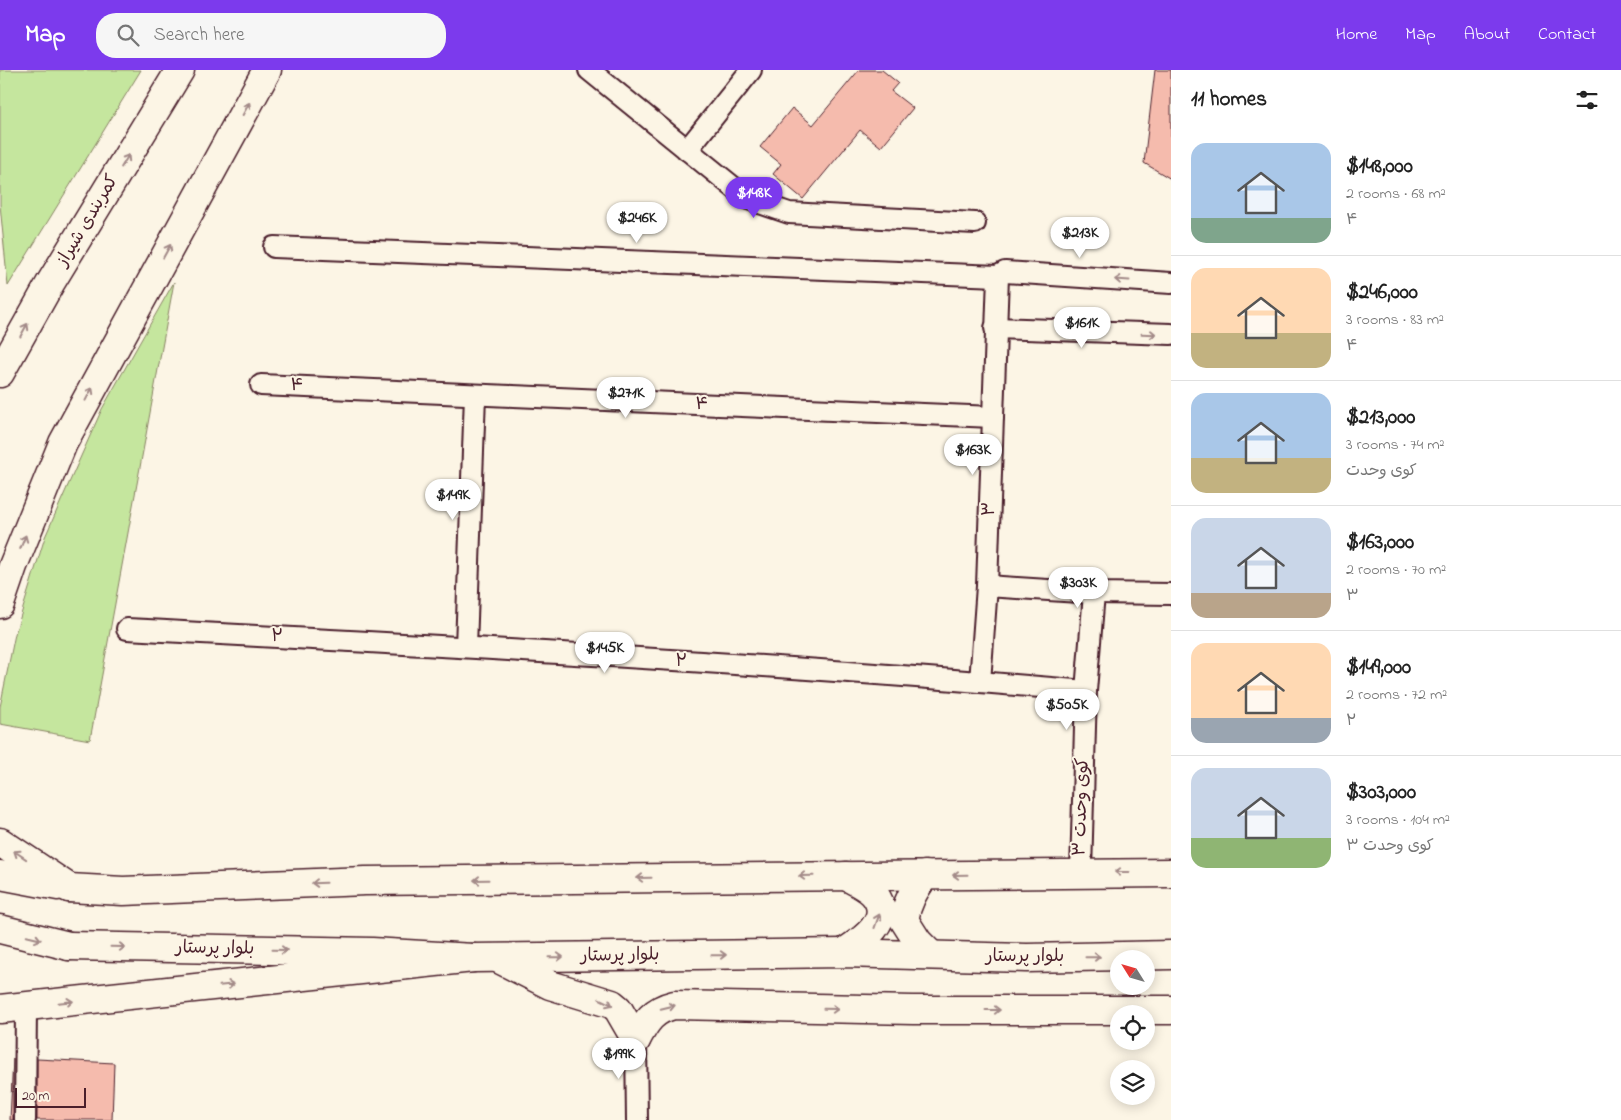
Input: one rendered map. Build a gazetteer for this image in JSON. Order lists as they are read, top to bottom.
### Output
{
  "streets": {
    "main road": ["کمربندی شیراز", "بلوار پرستار"],
    "street": [
      "۴",
      "۳",
      "۲",
      "کوی وحدت ۳"
    ]
  },
  "crossings": [
    ["۴", "۳"],
    ["۳", "۲"],
    ["۲", "کوی وحدت ۳"]
  ],
  "scale_bar": "20 m",
  "north": "top left",
  "page": {
    "header": "Map",
    "search": "Search here",
    "nav": [
      "Home",
      "Map",
      "About",
      "Contact"
    ],
    "heading": "11 homes",
    "list": [
      {
        "name": "$148,000",
        "note": "2 rooms · 68 m² · ۴"
      },
      {
        "name": "$246,000",
        "note": "3 rooms · 83 m² · ۴"
      },
      {
        "name": "$213,000",
        "note": "3 rooms · 74 m² · کوی وحدت"
      },
      {
        "name": "$163,000",
        "note": "2 rooms · 70 m² · ۳"
      },
      {
        "name": "$149,000",
        "note": "2 rooms · 72 m² · ۲"
      },
      {
        "name": "$303,000",
        "note": "3 rooms · 104 m² · کوی وحدت ۳"
      }
    ],
    "price": [
      "$148K",
      "$246K",
      "$213K",
      "$161K",
      "$271K",
      "$163K",
      "$149K",
      "$303K",
      "$145K",
      "$505K",
      "$199K"
    ],
    "scale": "20 m"
  }
}
